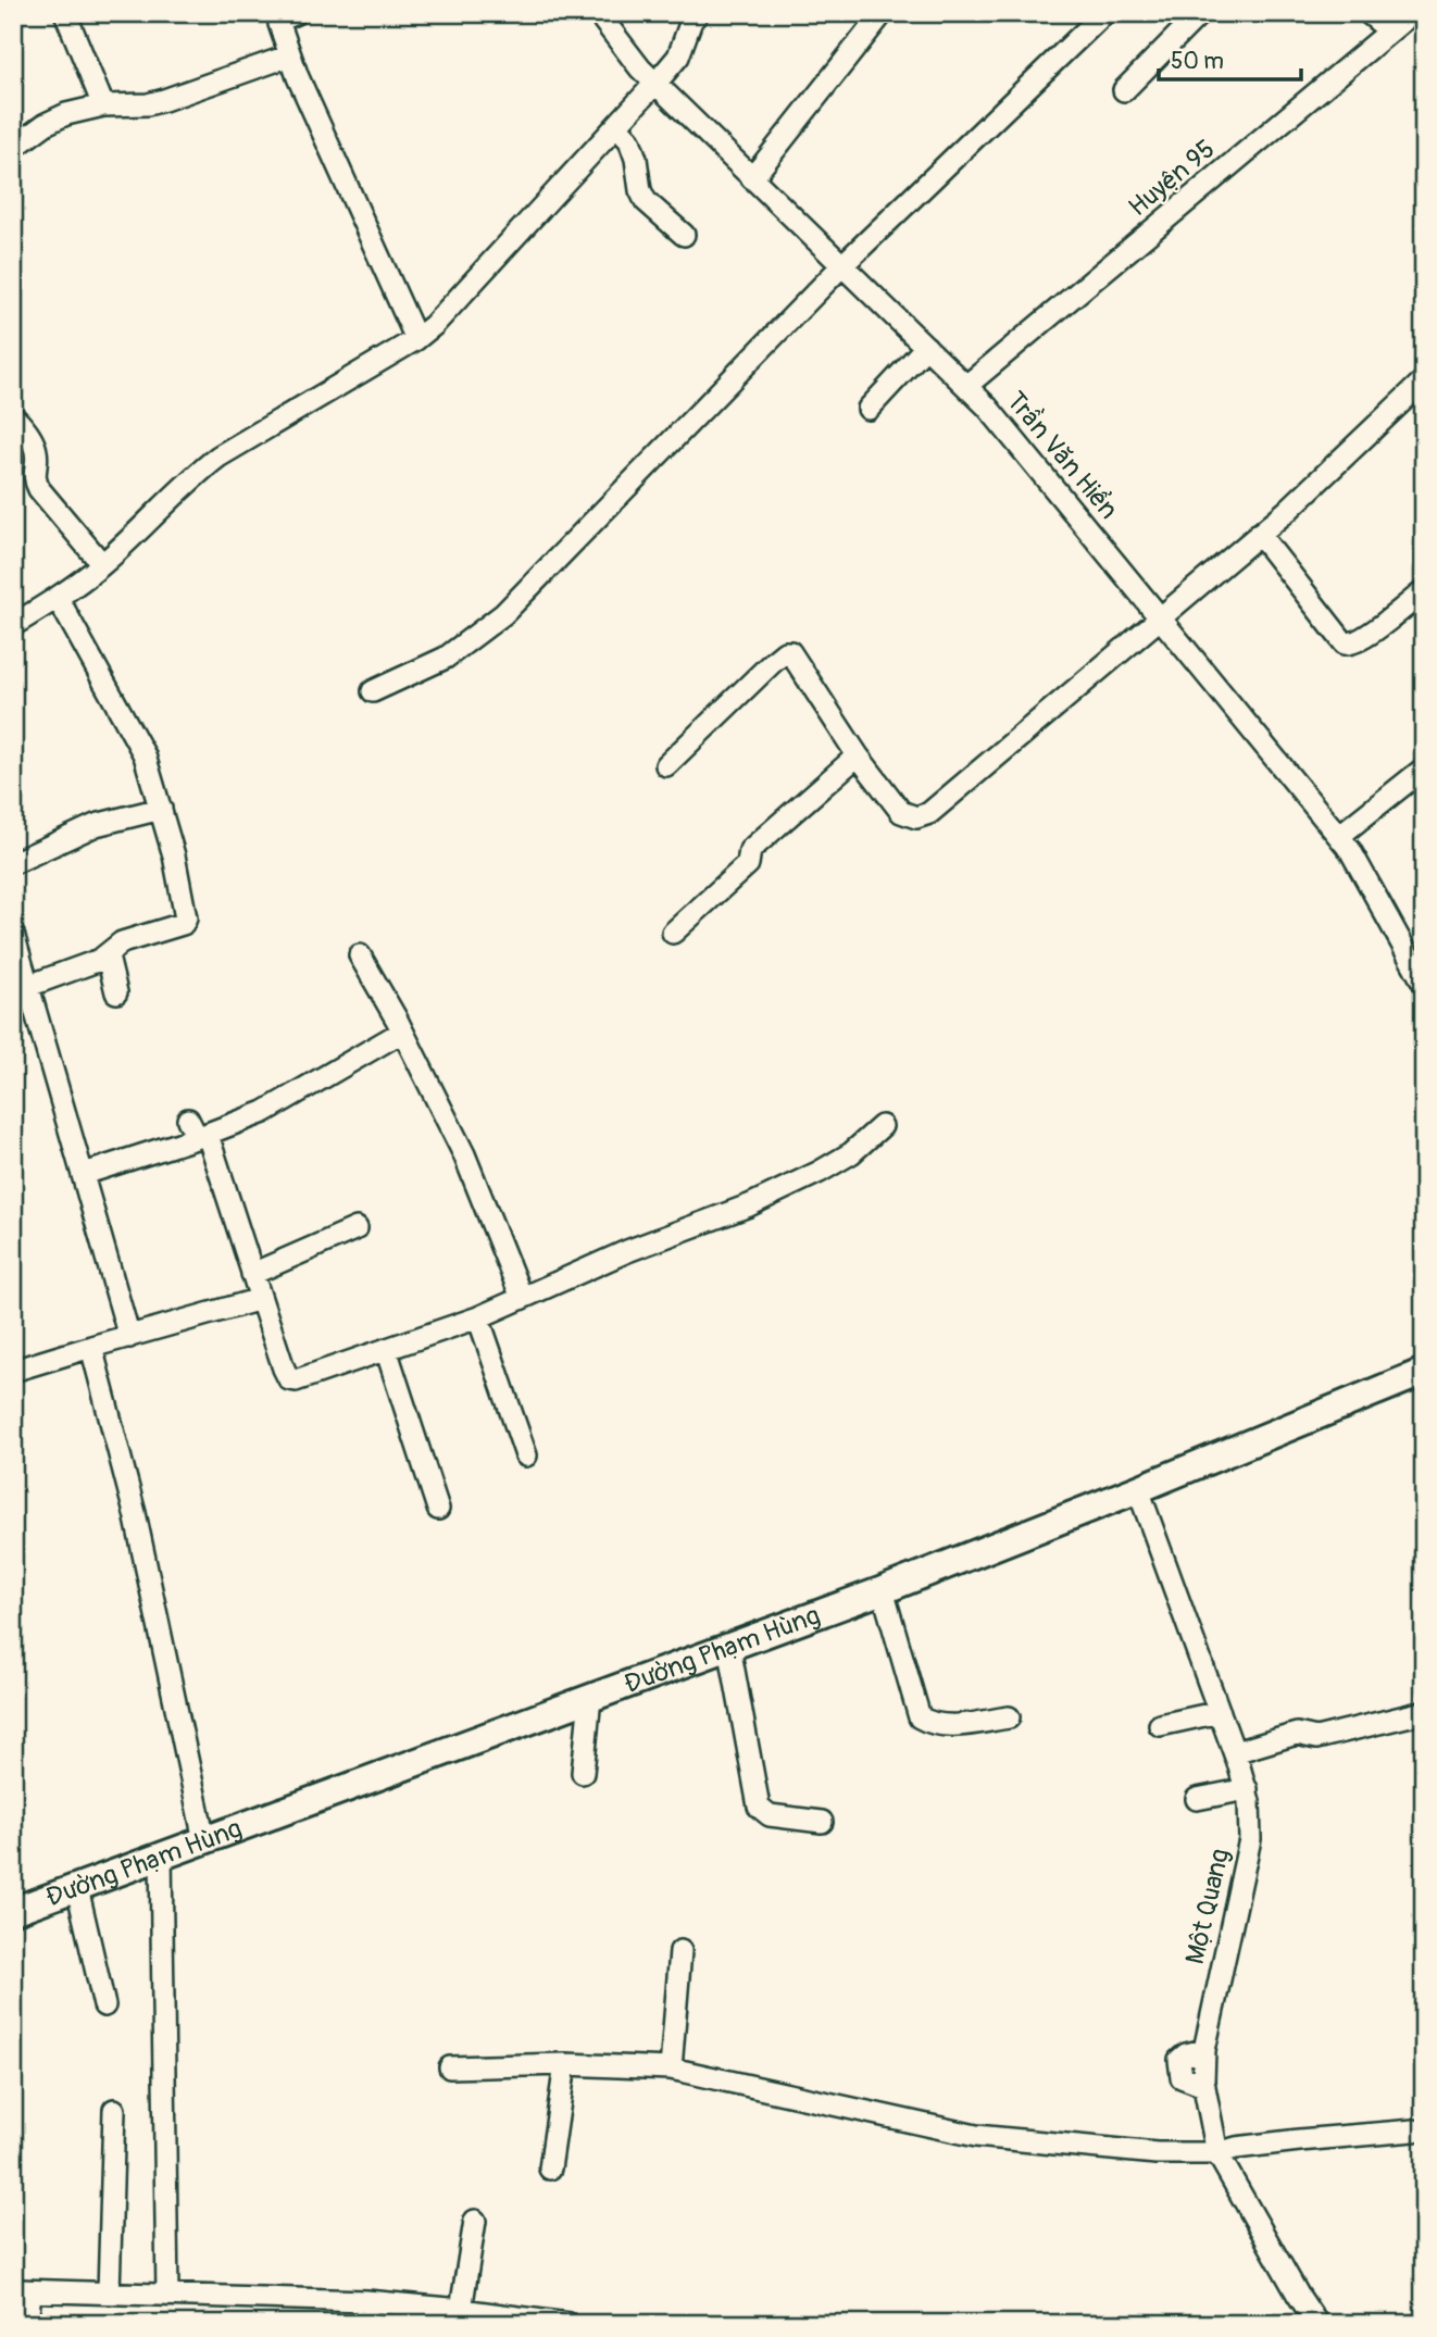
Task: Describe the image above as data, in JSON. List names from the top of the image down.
{
  "streets": {
    "main road": ["Đường Phạm Hùng"],
    "street": ["Huyện 95", "Trần Văn Hiển", "Một Quang"]
  },
  "crossings": [
    ["Huyện 95", "Trần Văn Hiển"],
    ["Đường Phạm Hùng", "Một Quang"]
  ],
  "scale_bar": "50 m"
}
